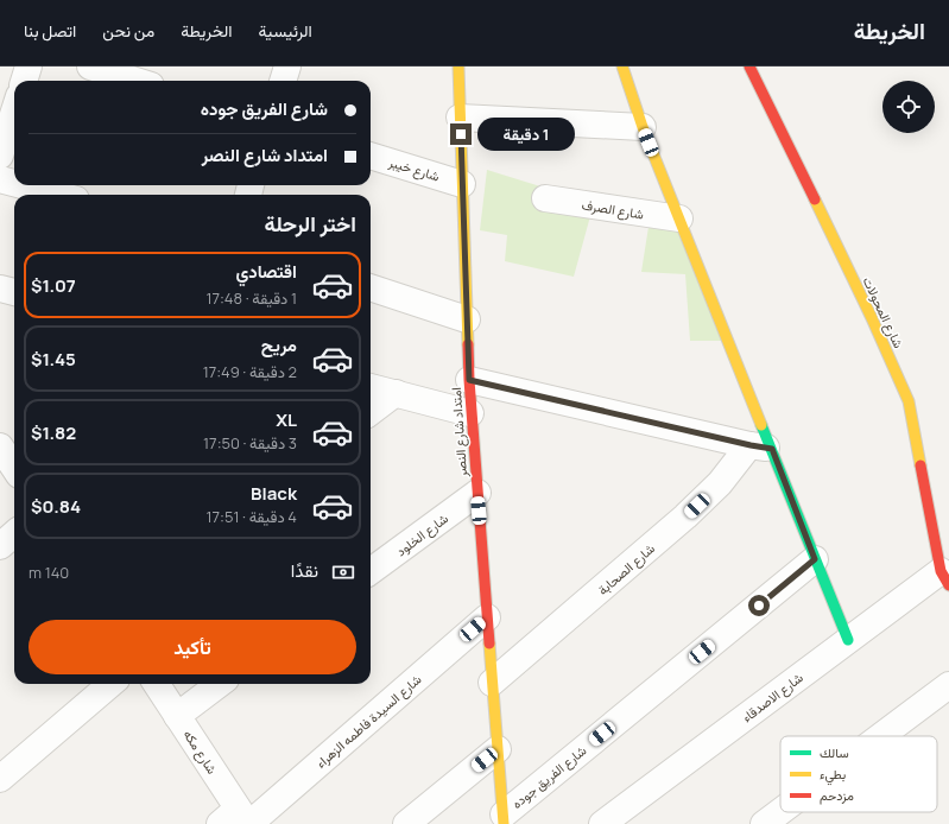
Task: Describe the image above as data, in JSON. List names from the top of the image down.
{
  "streets": {
    "street": [
      "شارع خيبر",
      "شارع الصرف",
      "شارع المحولات",
      "امتداد شارع النصر",
      "شارع الخلود",
      "شارع الصحابة",
      "شارع الاصدقاء",
      "شارع السيدة فاطمه الزهراء",
      "شارع مكه",
      "شارع الفريق جوده"
    ]
  },
  "crossings": [
    ["شارع خيبر", "امتداد شارع النصر"],
    ["شارع المحولات", "شارع الاصدقاء"],
    ["امتداد شارع النصر", "شارع الخلود"],
    ["امتداد شارع النصر", "شارع الصحابة"],
    ["امتداد شارع النصر", "شارع السيدة فاطمه الزهراء"],
    ["امتداد شارع النصر", "شارع الفريق جوده"],
    ["شارع السيدة فاطمه الزهراء", "شارع مكه"]
  ],
  "legend": ["سالك", "بطيء", "مزدحم"],
  "page": {
    "header": "الخريطة",
    "nav": [
      "الرئيسية",
      "الخريطة",
      "من نحن",
      "اتصل بنا"
    ],
    "banner": ["شارع الفريق جوده", "امتداد شارع النصر"],
    "bubble": "1 دقيقة",
    "heading": "اختر الرحلة",
    "list": [
      {
        "name": "اقتصادي",
        "note": "1 دقيقة · 17:48",
        "value": "$1.07"
      },
      {
        "name": "مريح",
        "note": "2 دقيقة · 17:49",
        "value": "$1.45"
      },
      {
        "name": "XL",
        "note": "3 دقيقة · 17:50",
        "value": "$1.82"
      },
      {
        "name": "Black",
        "note": "4 دقيقة · 17:51",
        "value": "$0.84"
      }
    ],
    "pay": ["نقدًا", "140 m"],
    "buttons": "تأكيد"
  }
}
